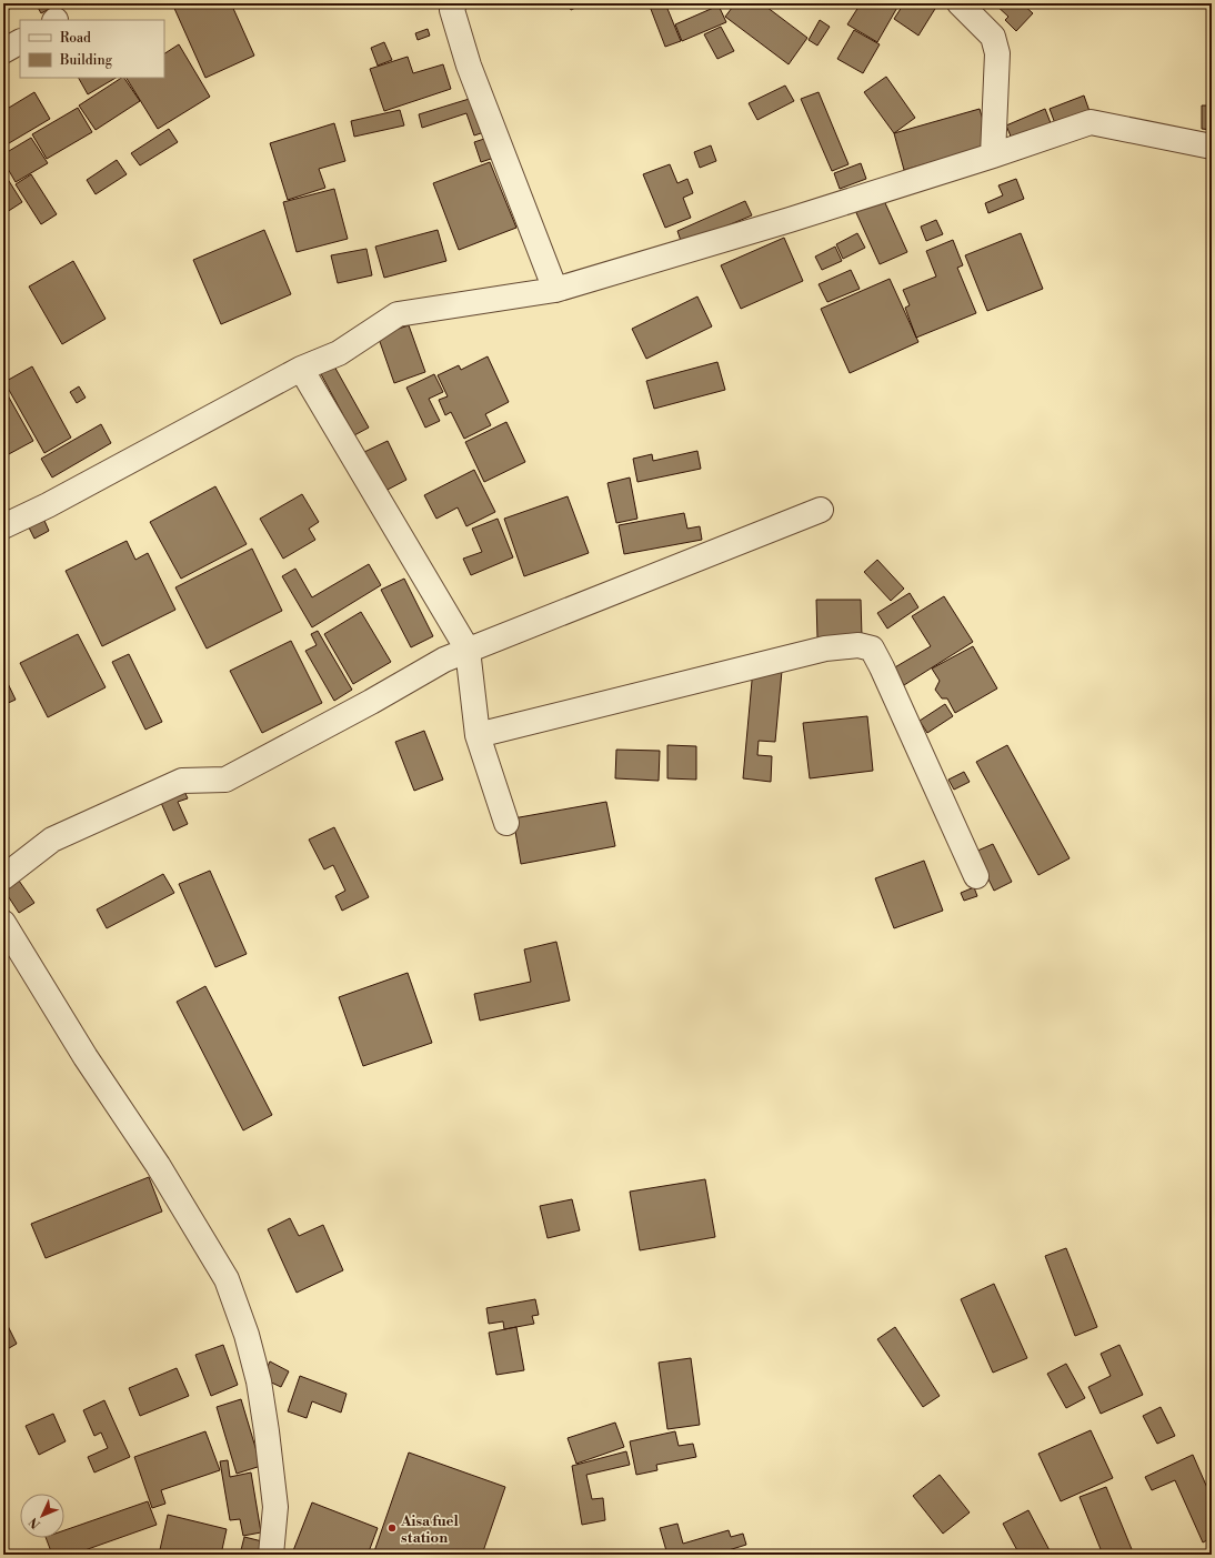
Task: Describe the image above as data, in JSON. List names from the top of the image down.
{
  "places": ["Aisa fuel station"],
  "legend": ["Road", "Building"],
  "north": "bottom left"
}
